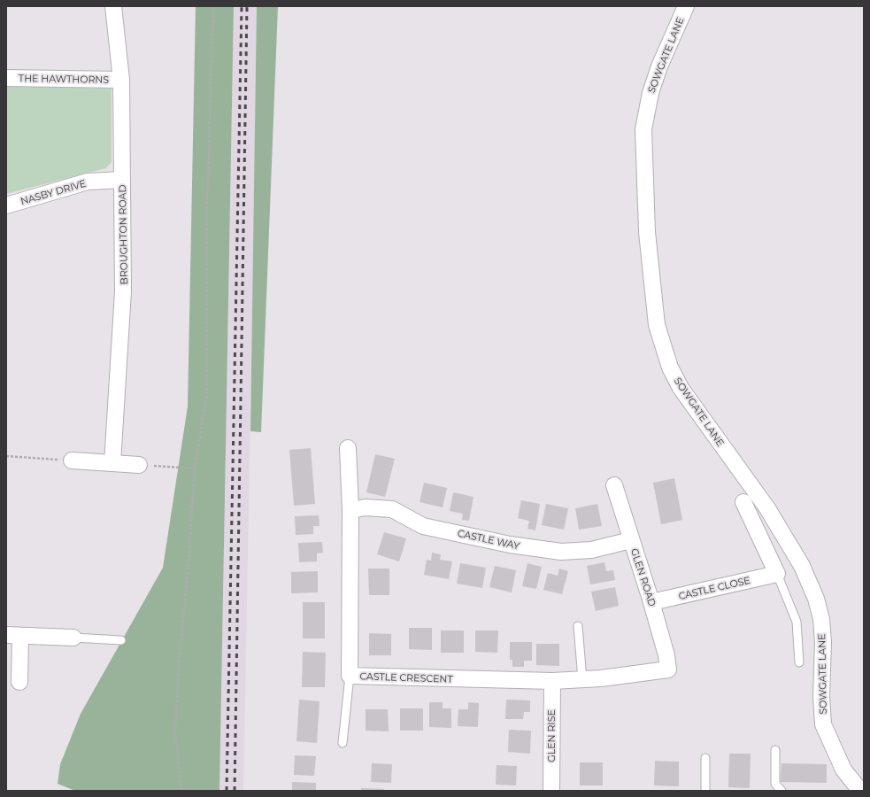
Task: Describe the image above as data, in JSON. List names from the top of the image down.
{
  "streets": {
    "street": [
      "SOWGATE LANE",
      "THE HAWTHORNS",
      "NASBY DRIVE",
      "BROUGHTON ROAD",
      "CASTLE WAY",
      "GLEN ROAD",
      "CASTLE CLOSE",
      "CASTLE CRESCENT",
      "GLEN RISE"
    ]
  },
  "crossings": [
    ["THE HAWTHORNS", "BROUGHTON ROAD"],
    ["NASBY DRIVE", "BROUGHTON ROAD"],
    ["CASTLE WAY", "GLEN ROAD"],
    ["CASTLE WAY", "CASTLE CRESCENT"],
    ["GLEN ROAD", "CASTLE CLOSE"],
    ["GLEN ROAD", "CASTLE CRESCENT"],
    ["CASTLE CRESCENT", "GLEN RISE"]
  ]
}
